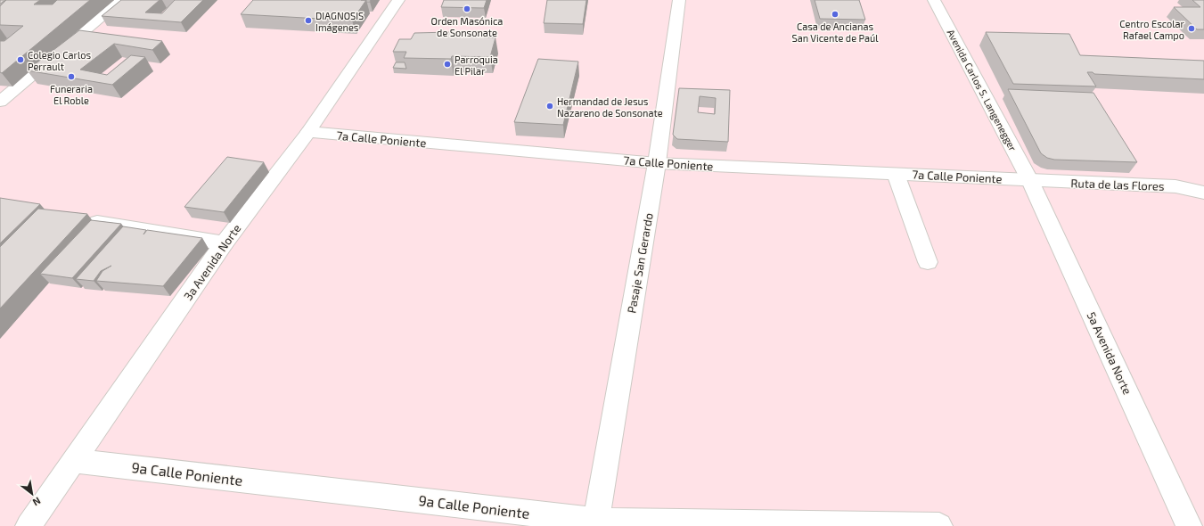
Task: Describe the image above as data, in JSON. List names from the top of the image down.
{
  "streets": {
    "street": [
      "Avenida Carlos S. Langenegger",
      "7a Calle Poniente",
      "Ruta de las Flores",
      "3a Avenida Norte",
      "Pasaje San Gerardo",
      "5a Avenida Norte",
      "9a Calle Poniente"
    ]
  },
  "crossings": [
    ["Avenida Carlos S. Langenegger", "7a Calle Poniente"],
    ["Avenida Carlos S. Langenegger", "Ruta de las Flores"],
    ["Avenida Carlos S. Langenegger", "5a Avenida Norte"],
    ["7a Calle Poniente", "Ruta de las Flores"],
    ["7a Calle Poniente", "3a Avenida Norte"],
    ["7a Calle Poniente", "Pasaje San Gerardo"],
    ["7a Calle Poniente", "5a Avenida Norte"],
    ["Ruta de las Flores", "5a Avenida Norte"],
    ["3a Avenida Norte", "9a Calle Poniente"],
    ["Pasaje San Gerardo", "9a Calle Poniente"]
  ],
  "places": [
    "Orden Masónica de Sonsonate",
    "Casa de Ancianas San Vicente de Paúl",
    "DIAGNOSIS Imágenes",
    "Centro Escolar Rafael Campo",
    "Colegio Carlos Perrault",
    "Parroquia El Pilar",
    "Funeraria El Roble",
    "Hermandad de Jesus Nazareno de Sonsonate"
  ],
  "north": "bottom right"
}
